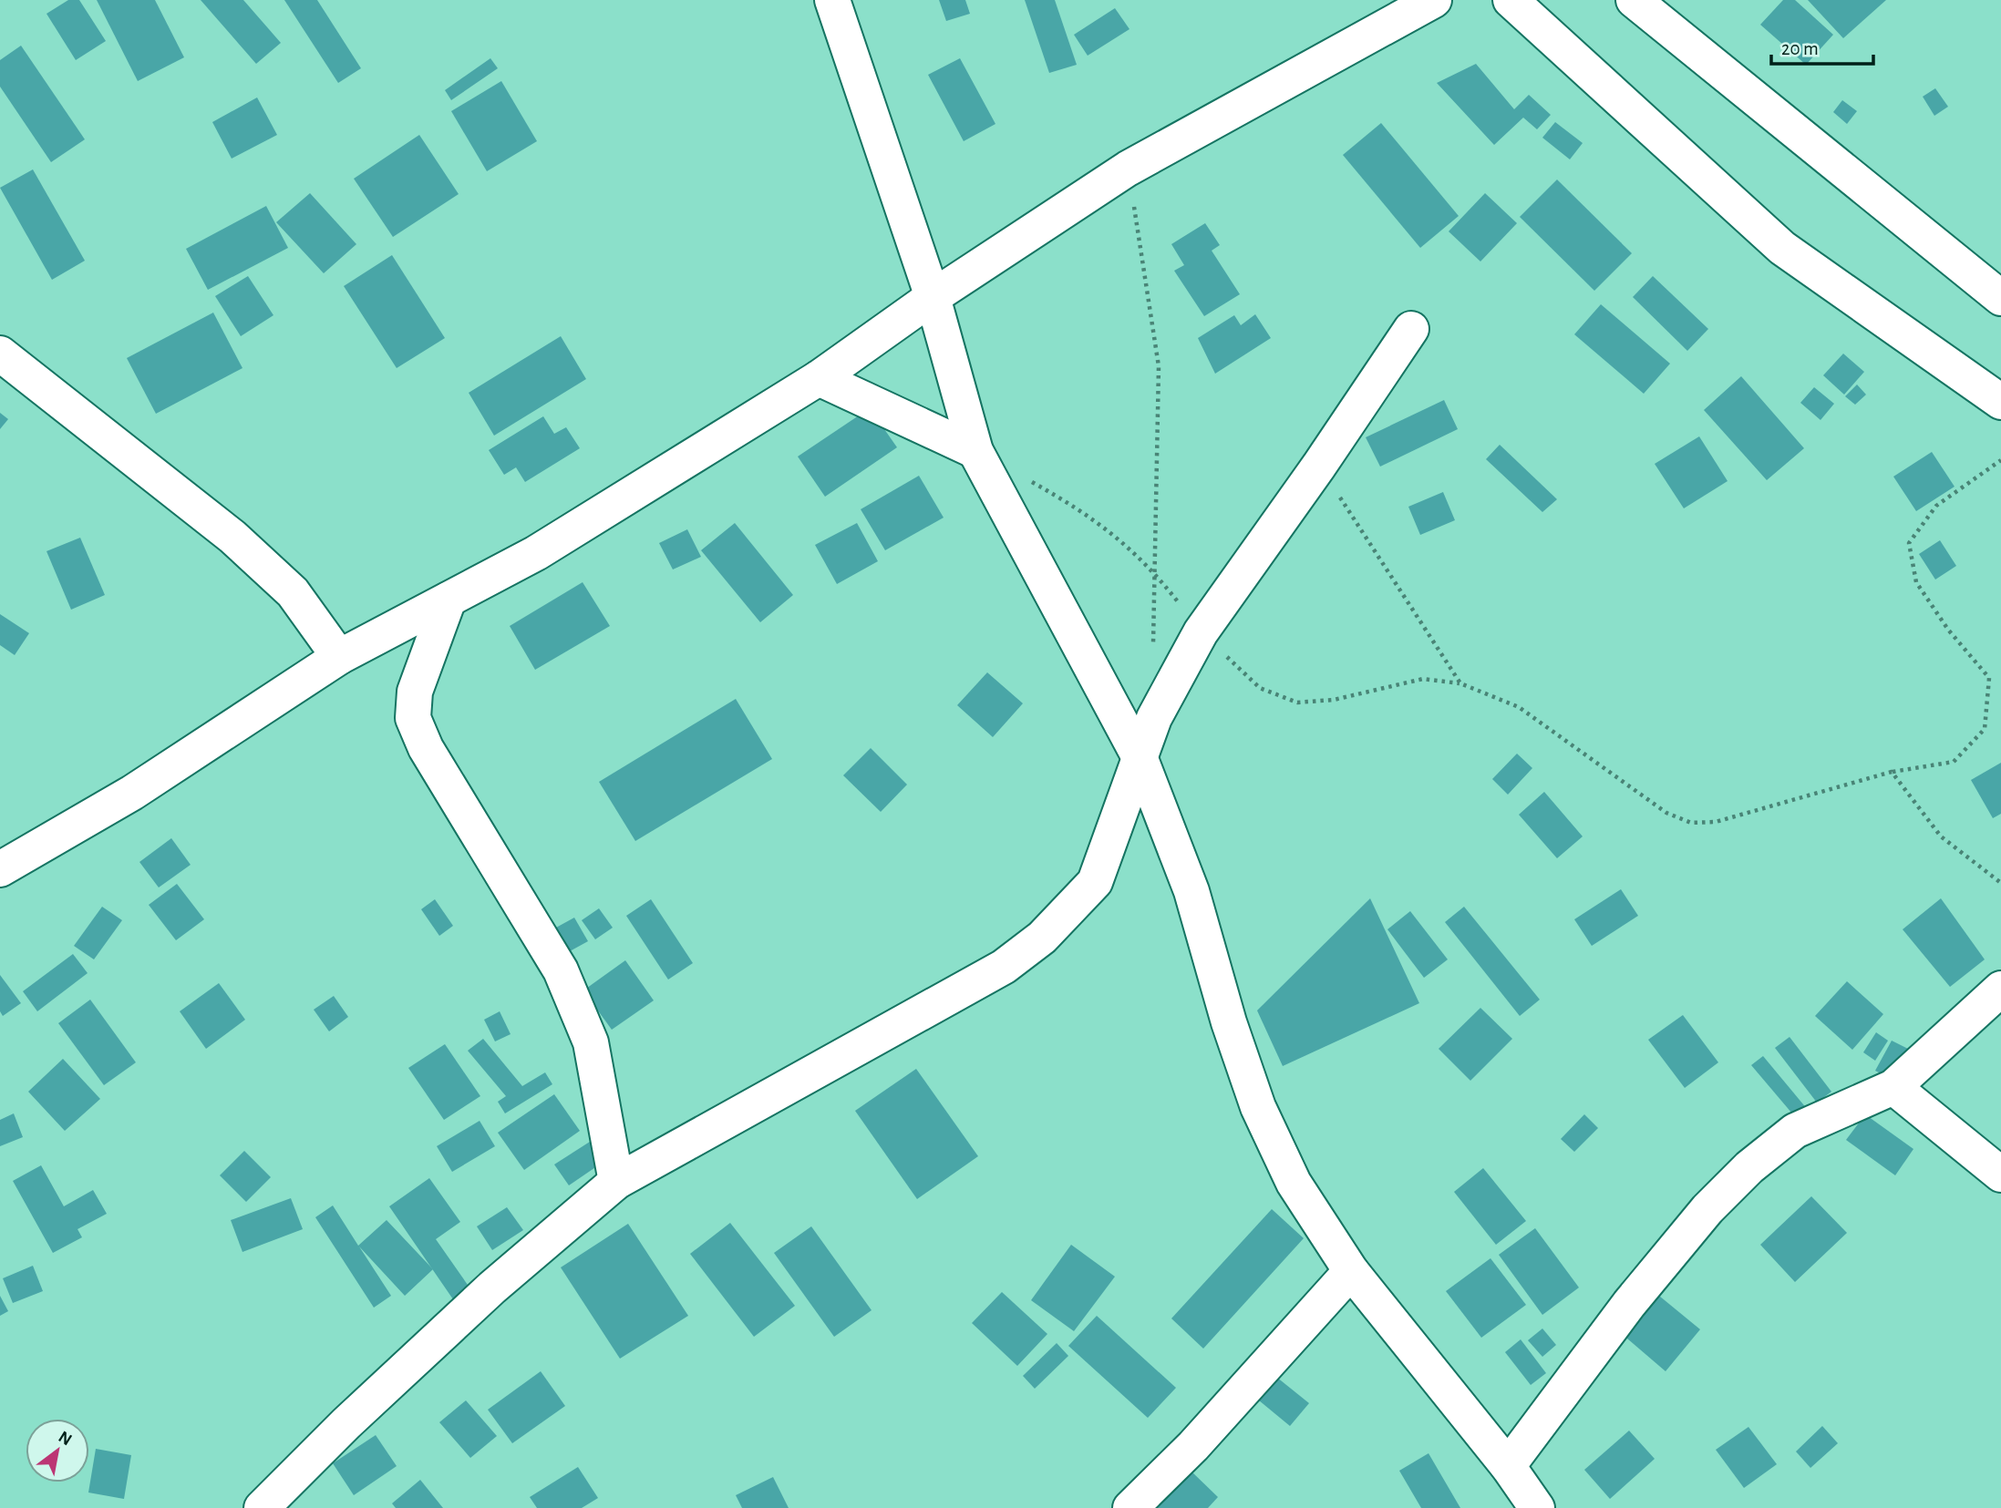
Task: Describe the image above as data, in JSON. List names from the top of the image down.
{
  "scale_bar": "20 m",
  "north": "top right"
}
